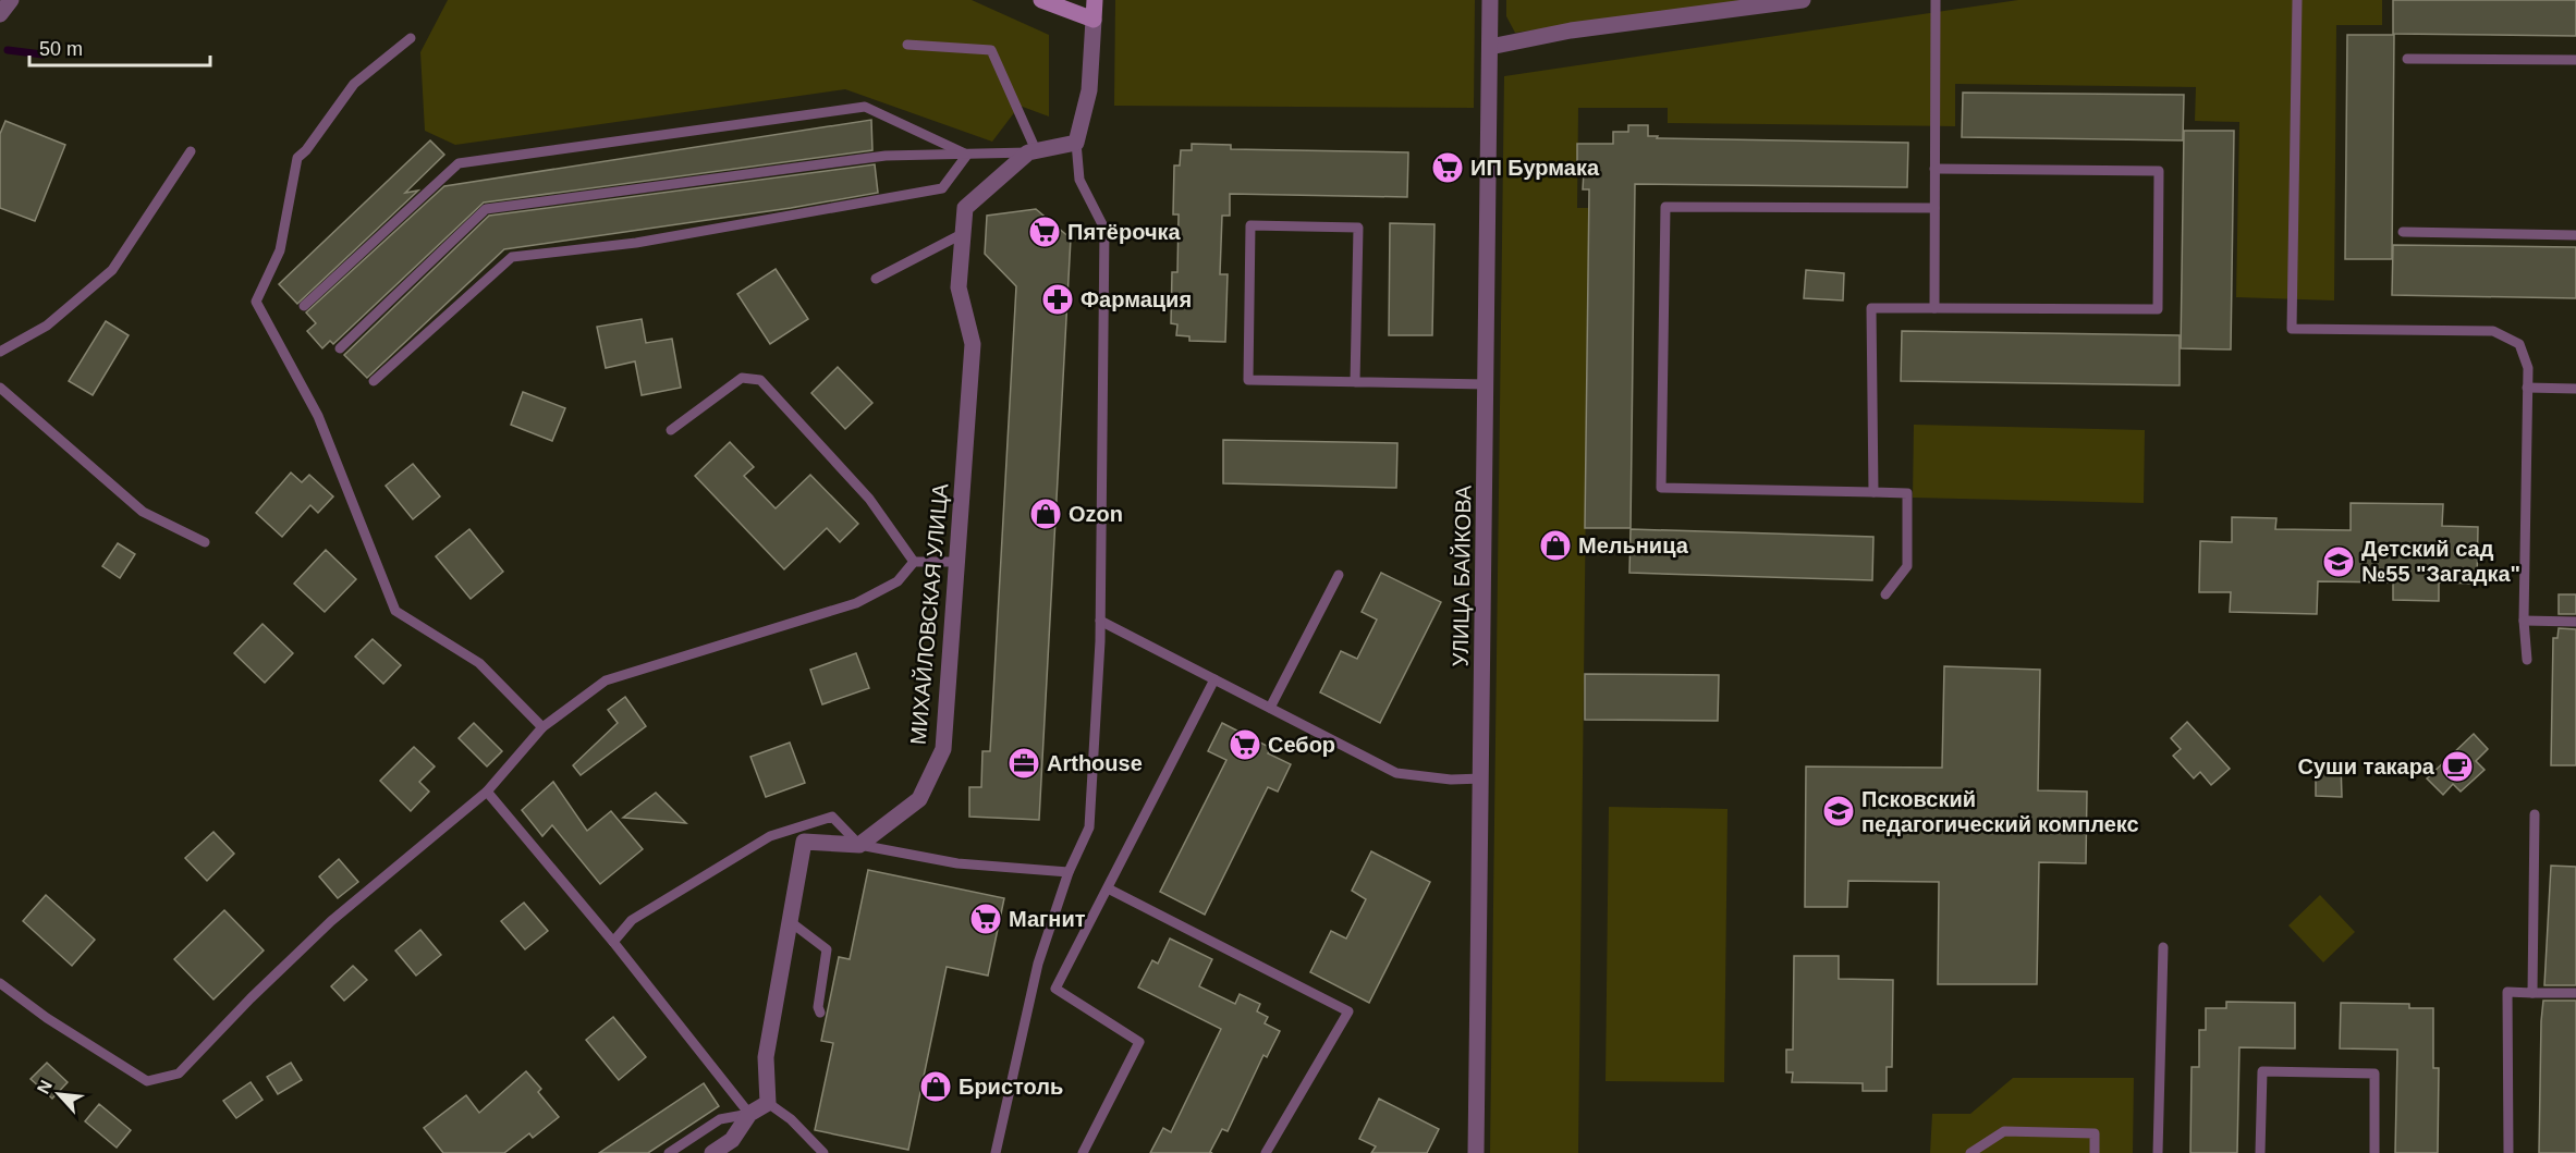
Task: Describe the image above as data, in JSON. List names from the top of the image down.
{
  "streets": {
    "street": ["УЛИЦА БАЙКОВА", "МИХАЙЛОВСКАЯ УЛИЦА"]
  },
  "places": {
    "supermarket": [
      "ИП Бурмака",
      "Пятёрочка",
      "Себор",
      "Магнит"
    ],
    "pharmacy": ["Фармация"],
    "shop": ["Ozon", "Мельница", "Бристоль"],
    "school or university": ["Детский сад №55 \"Загадка\"", "Псковский педагогический комплекс"],
    "office": ["Arthouse"],
    "cafe": ["Суши такара"]
  },
  "scale_bar": "50 m",
  "north": "top left"
}
